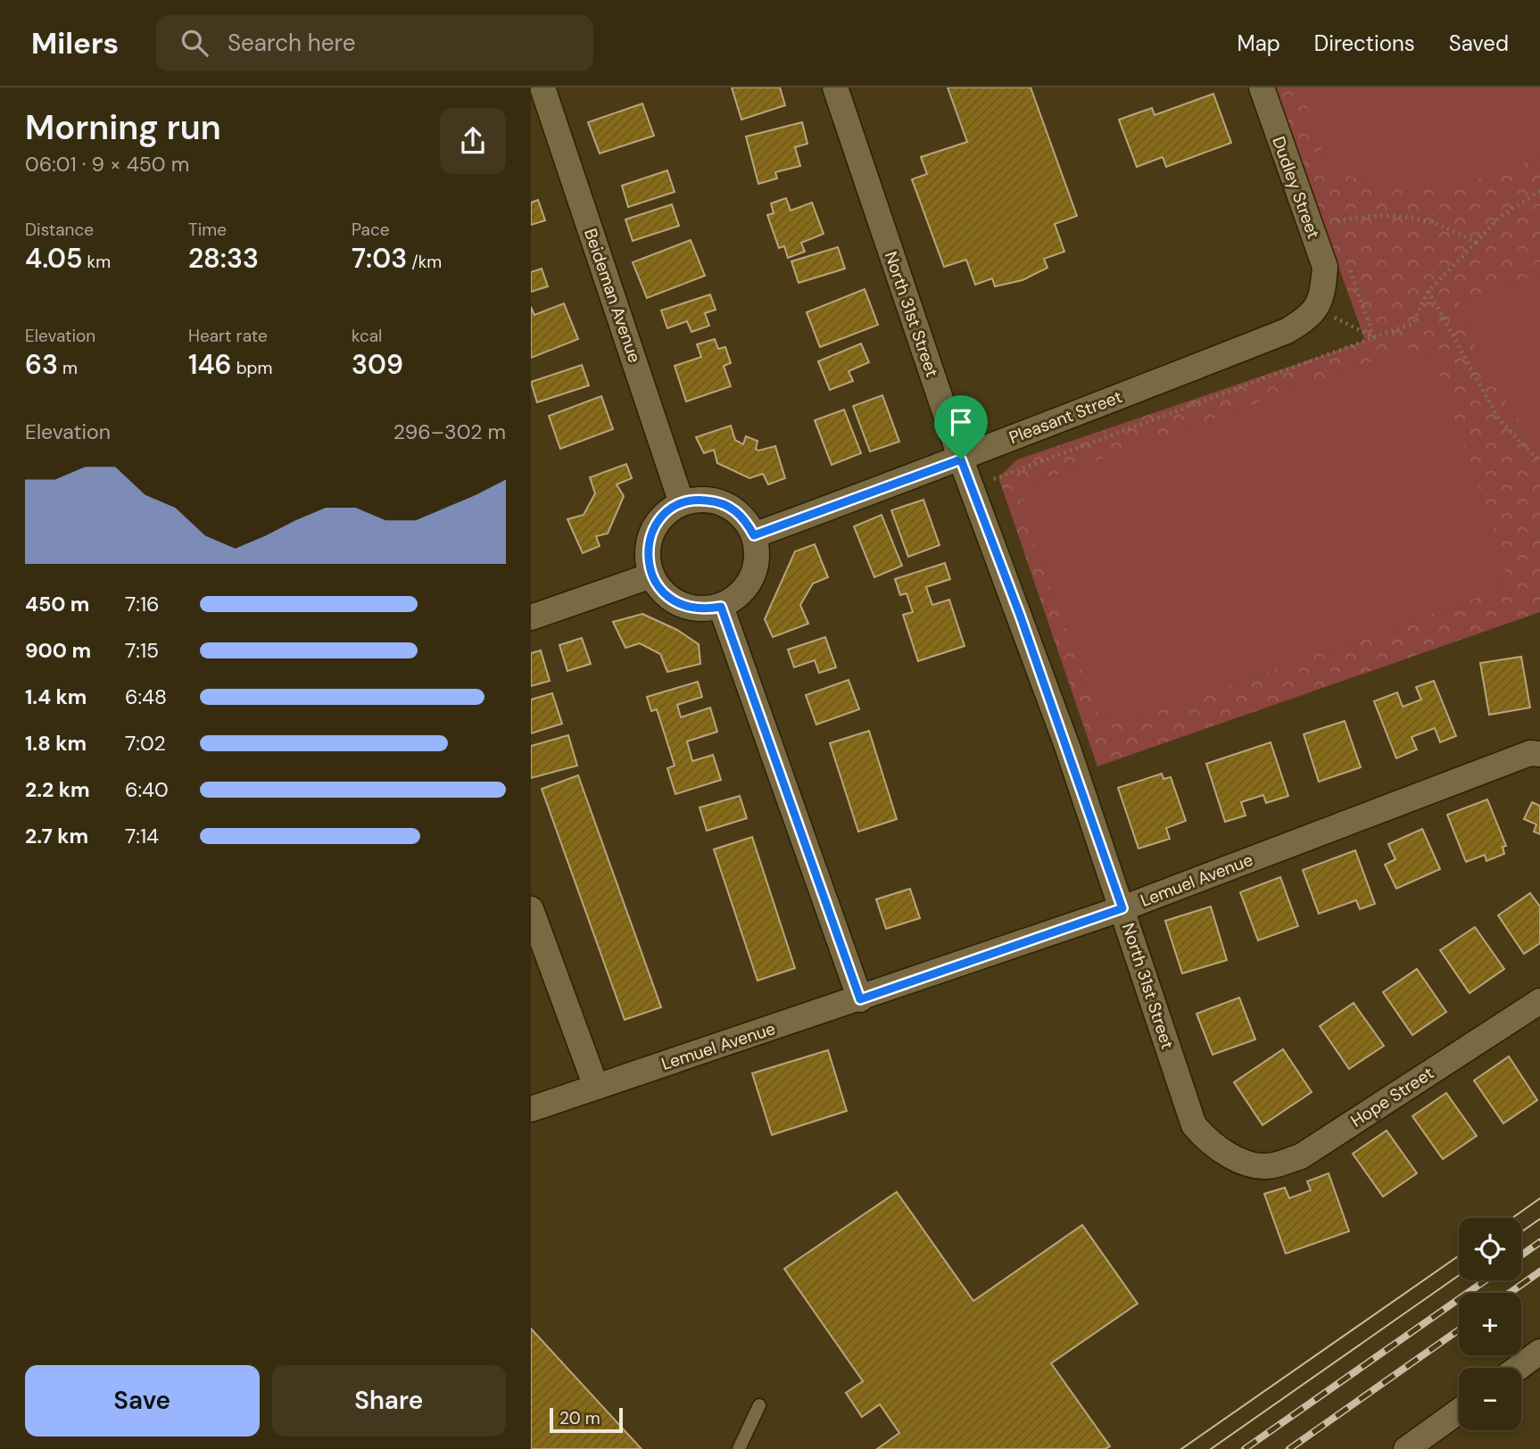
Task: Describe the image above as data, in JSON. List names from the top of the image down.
{
  "streets": {
    "street": [
      "Dudley Street",
      "Beideman Avenue",
      "North 31st Street",
      "Pleasant Street",
      "Lemuel Avenue",
      "Hope Street"
    ]
  },
  "crossings": [
    ["Dudley Street", "Pleasant Street"],
    ["Beideman Avenue", "Pleasant Street"],
    ["North 31st Street", "Pleasant Street"],
    ["North 31st Street", "Lemuel Avenue"],
    ["North 31st Street", "Hope Street"]
  ],
  "scale_bar": "20 m",
  "page": {
    "header": "Milers",
    "search": "Search here",
    "nav": ["Map", "Directions", "Saved"],
    "heading": ["Morning run", "06:01 · 9 × 450 m"],
    "stats": [
      ["Distance", "4.05 km"],
      ["Time", "28:33"],
      ["Pace", "7:03 /km"],
      ["Elevation", "63 m"],
      ["Heart rate", "146 bpm"],
      ["kcal", "309"]
    ],
    "chart": ["Elevation", "296–302 m"],
    "list": [
      {
        "name": "450 m",
        "note": "7:16"
      },
      {
        "name": "900 m",
        "note": "7:15"
      },
      {
        "name": "1.4 km",
        "note": "6:48"
      },
      {
        "name": "1.8 km",
        "note": "7:02"
      },
      {
        "name": "2.2 km",
        "note": "6:40"
      },
      {
        "name": "2.7 km",
        "note": "7:14"
      }
    ],
    "map_buttons": ["+", "−"],
    "buttons": ["Save", "Share"],
    "scale": "20 m"
  }
}
